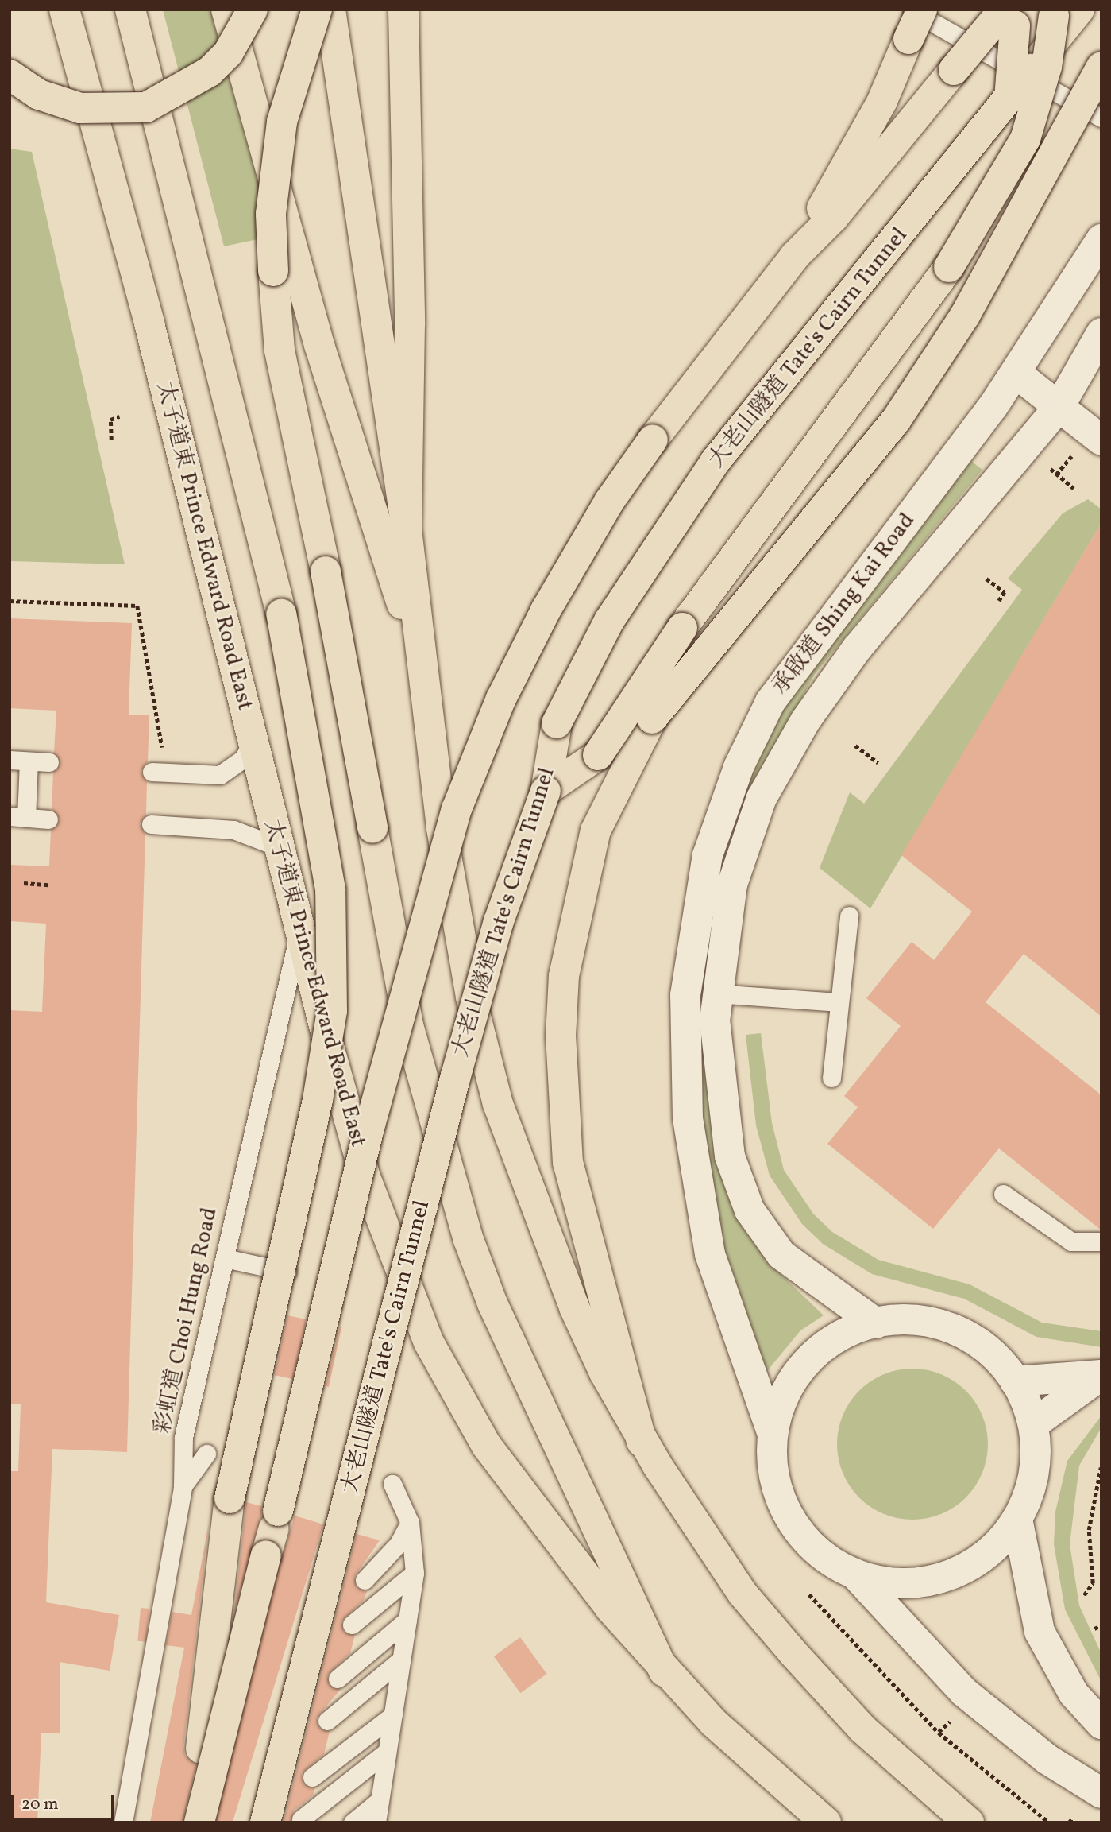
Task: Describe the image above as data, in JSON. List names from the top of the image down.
{
  "streets": {
    "main road": ["大老山隧道 Tate's Cairn Tunnel", "太子道東 Prince Edward Road East", "承啟道 Shing Kai Road"],
    "lane": ["彩虹道 Choi Hung Road"]
  },
  "crossings": [
    ["太子道東 Prince Edward Road East", "彩虹道 Choi Hung Road"]
  ],
  "scale_bar": "20 m"
}
